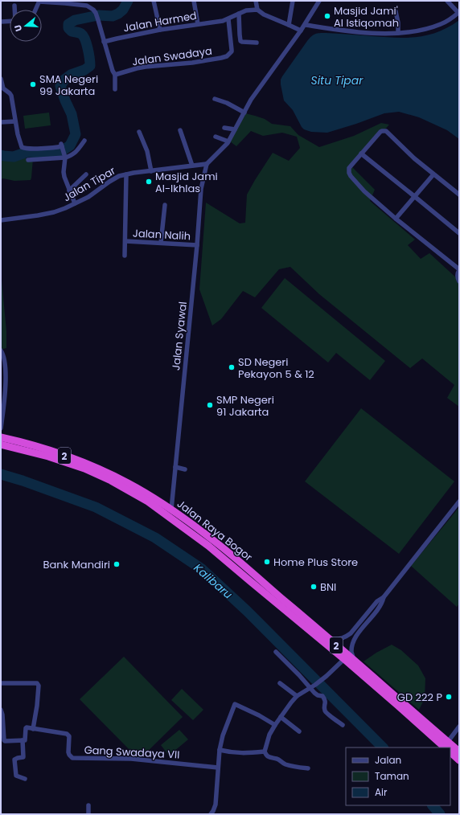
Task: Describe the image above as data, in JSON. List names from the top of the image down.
{
  "streets": {
    "highway": ["2", "Jalan Raya Bogor"],
    "street": [
      "Jalan Harmed",
      "Jalan Swadaya",
      "Jalan Tipar",
      "Jalan Nalih",
      "Jalan Syawal",
      "Gang Swadaya VII"
    ]
  },
  "crossings": [
    ["Jalan Harmed", "Jalan Swadaya"],
    ["Jalan Tipar", "Jalan Syawal"],
    ["Jalan Nalih", "Jalan Syawal"],
    ["Jalan Syawal", "Jalan Raya Bogor"]
  ],
  "water": ["Situ Tipar", "Kalibaru"],
  "places": [
    "Masjid Jami' Al Istiqomah",
    "SMA Negeri 99 Jakarta",
    "Masjid Jami Al-Ikhlas",
    "SD Negeri Pekayon 5 & 12",
    "SMP Negeri 91 Jakarta",
    "Home Plus Store",
    "Bank Mandiri",
    "BNI",
    "GD 222 P"
  ],
  "legend": ["Jalan", "Taman", "Air"],
  "north": "left"
}
